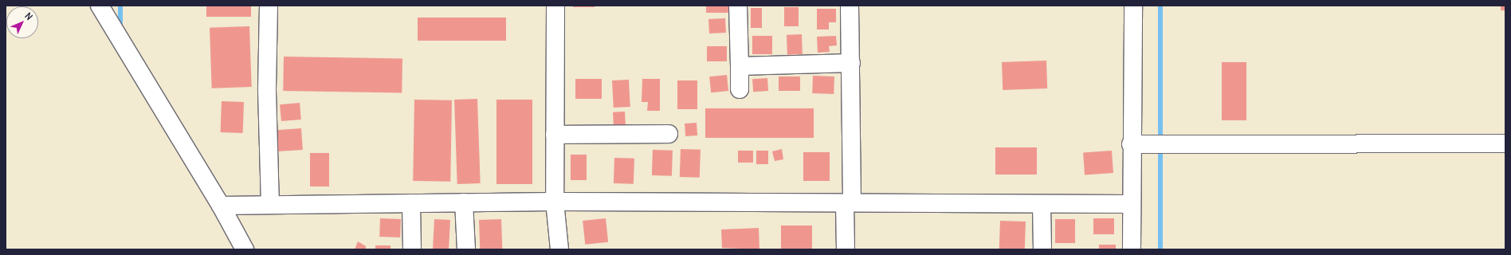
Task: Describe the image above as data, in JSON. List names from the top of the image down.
{
  "north": "top right"
}
